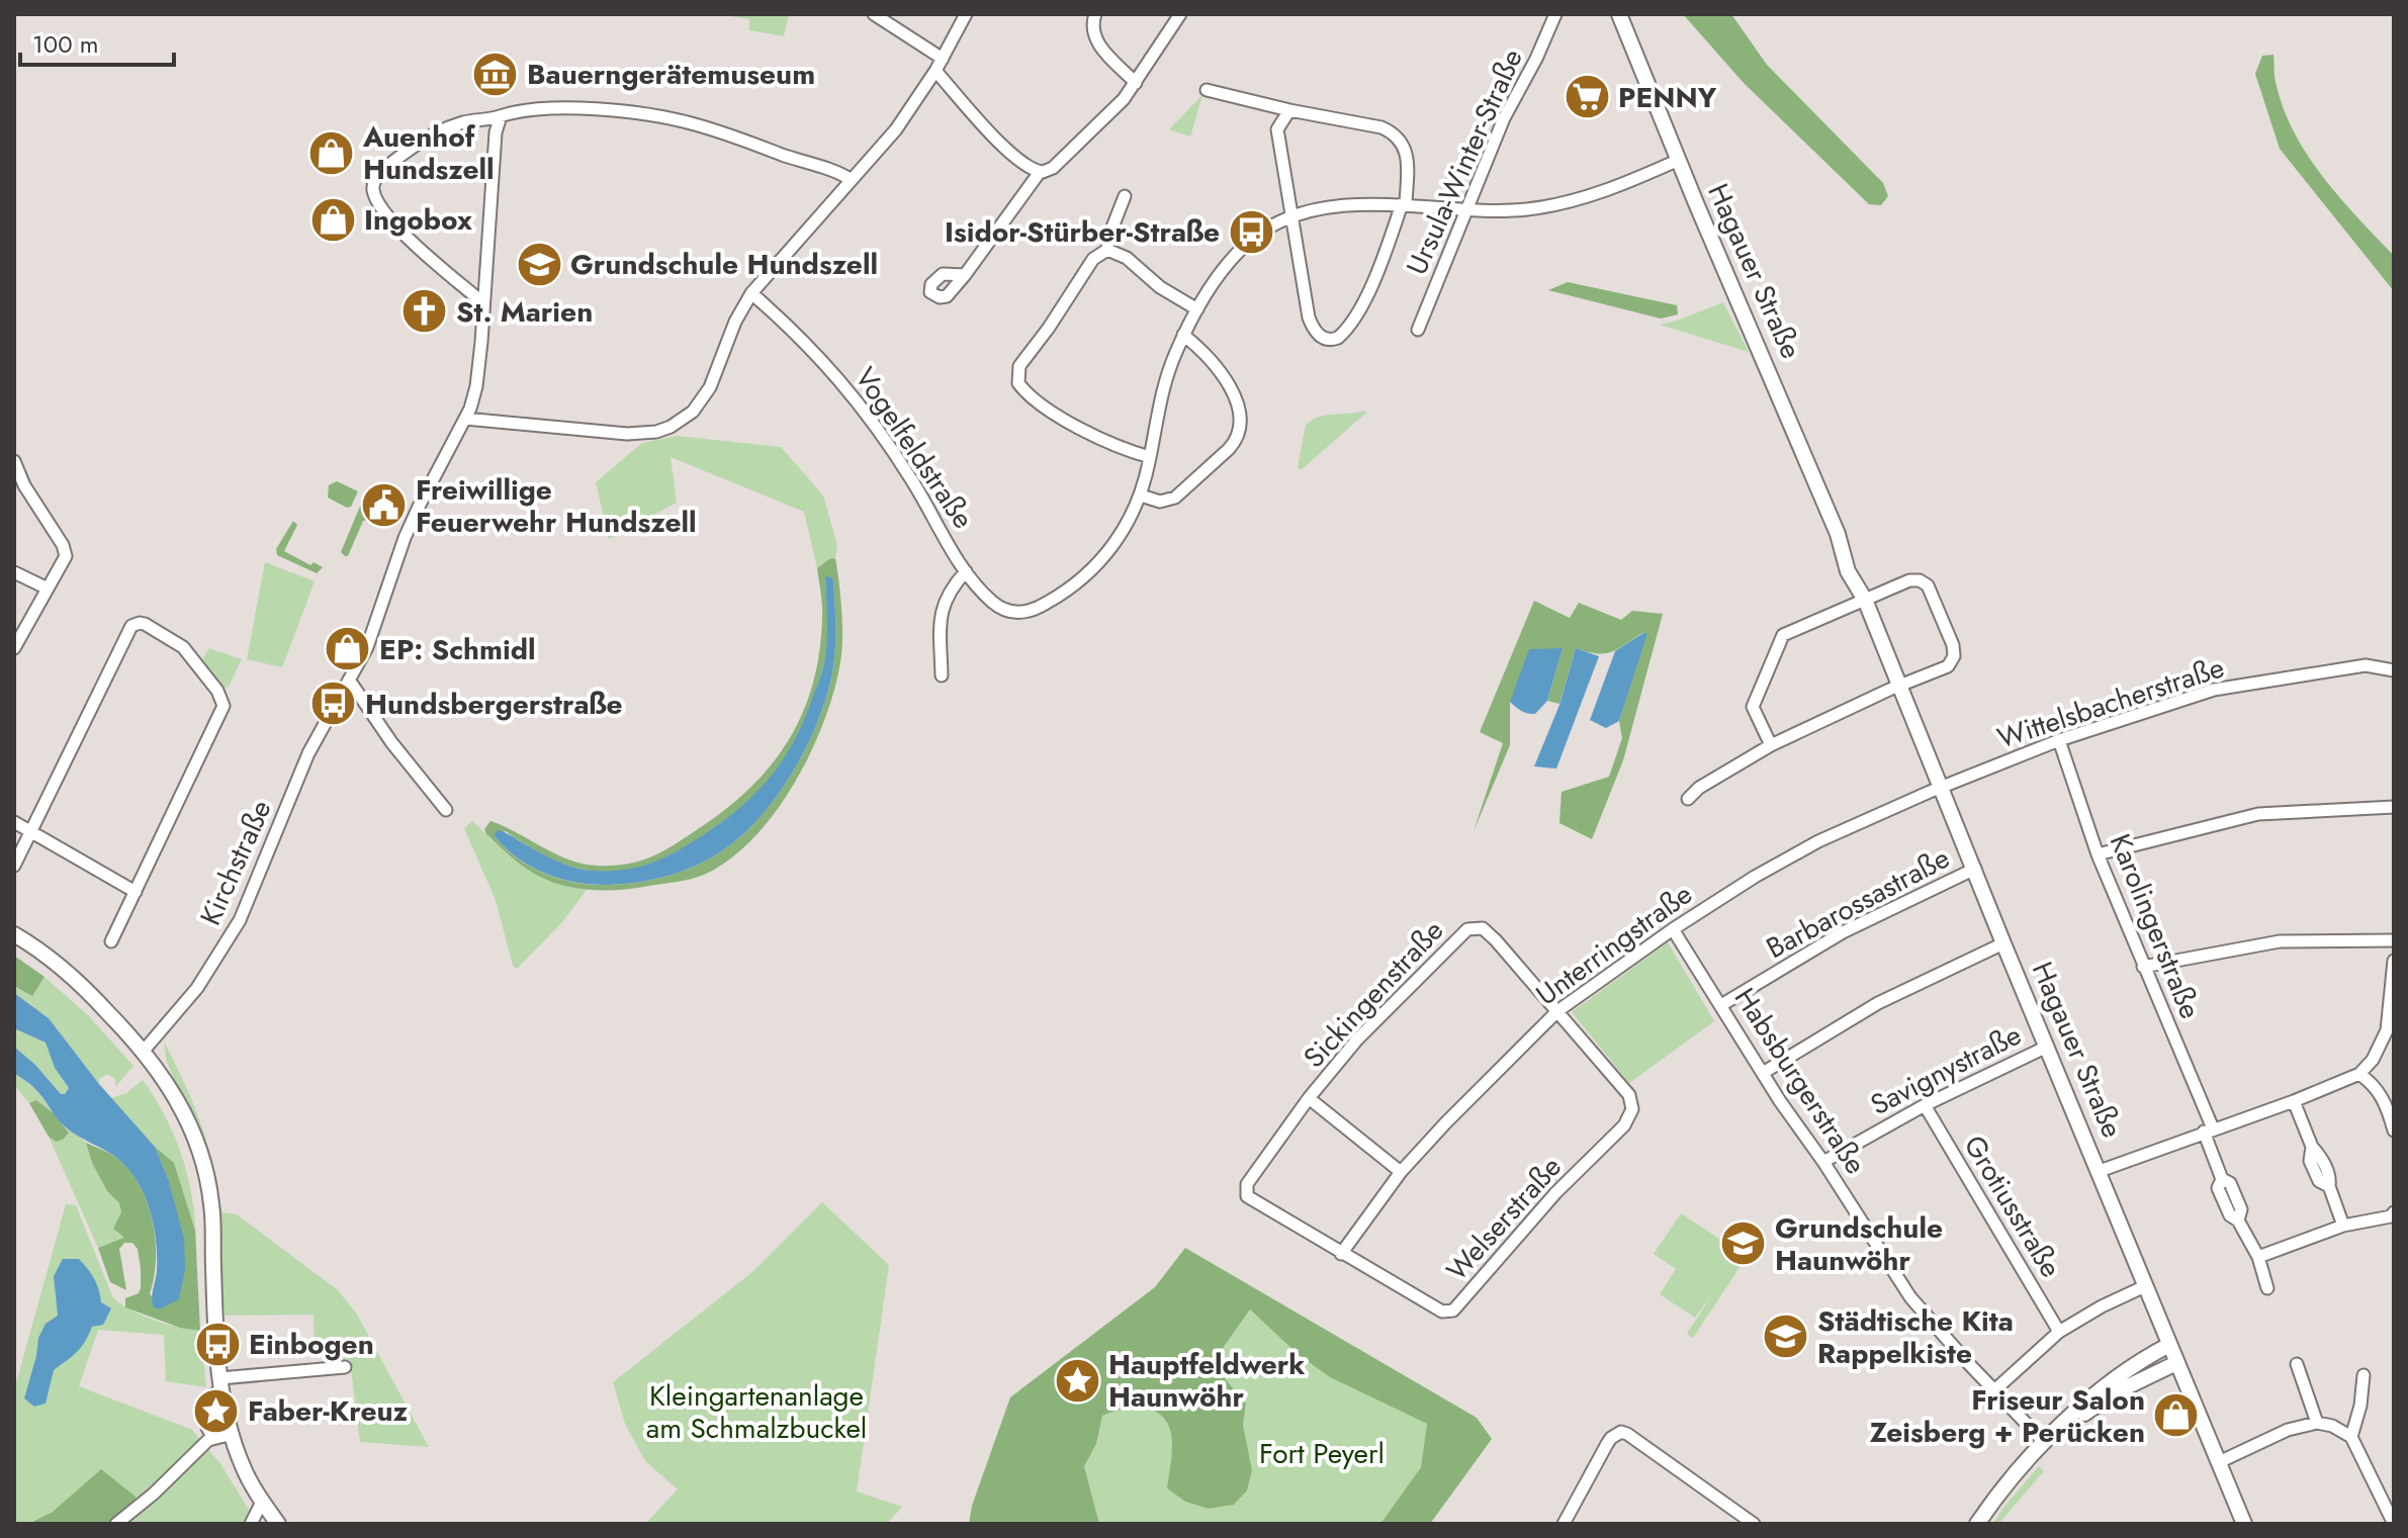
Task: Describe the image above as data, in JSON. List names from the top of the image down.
{
  "streets": {
    "street": [
      "Ursula-Winter-Straße",
      "Hagauer Straße",
      "Vogelfeldstraße",
      "Wittelsbacherstraße",
      "Kirchstraße",
      "Barbarossastraße",
      "Karolingerstraße",
      "Unterringstraße",
      "Sickingenstraße",
      "Savignystraße",
      "Habsburgerstraße",
      "Grotiusstraße",
      "Welserstraße"
    ]
  },
  "crossings": [
    ["Hagauer Straße", "Wittelsbacherstraße"],
    ["Hagauer Straße", "Barbarossastraße"],
    ["Hagauer Straße", "Unterringstraße"],
    ["Hagauer Straße", "Savignystraße"],
    ["Wittelsbacherstraße", "Karolingerstraße"],
    ["Wittelsbacherstraße", "Unterringstraße"],
    ["Barbarossastraße", "Habsburgerstraße"],
    ["Unterringstraße", "Sickingenstraße"],
    ["Unterringstraße", "Habsburgerstraße"],
    ["Unterringstraße", "Welserstraße"],
    ["Sickingenstraße", "Welserstraße"],
    ["Savignystraße", "Habsburgerstraße"],
    ["Savignystraße", "Grotiusstraße"]
  ],
  "parks": ["Kleingartenanlage am Schmalzbuckel", "Fort Peyerl"],
  "places": {
    "museum": ["Bauerngerätemuseum"],
    "supermarket": ["PENNY"],
    "shop": [
      "Auenhof Hundszell",
      "Ingobox",
      "EP: Schmidl",
      "Friseur Salon Zeisberg + Perücken"
    ],
    "bus stop": ["Isidor-Stürber-Straße", "Hundsbergerstraße", "Einbogen"],
    "school or university": ["Grundschule Hundszell", "Grundschule Haunwöhr", "Städtische Kita Rappelkiste"],
    "church": ["St. Marien"],
    "public building": ["Freiwillige Feuerwehr Hundszell"],
    "place": ["Hauptfeldwerk Haunwöhr", "Faber-Kreuz"]
  },
  "scale_bar": "100 m"
}
